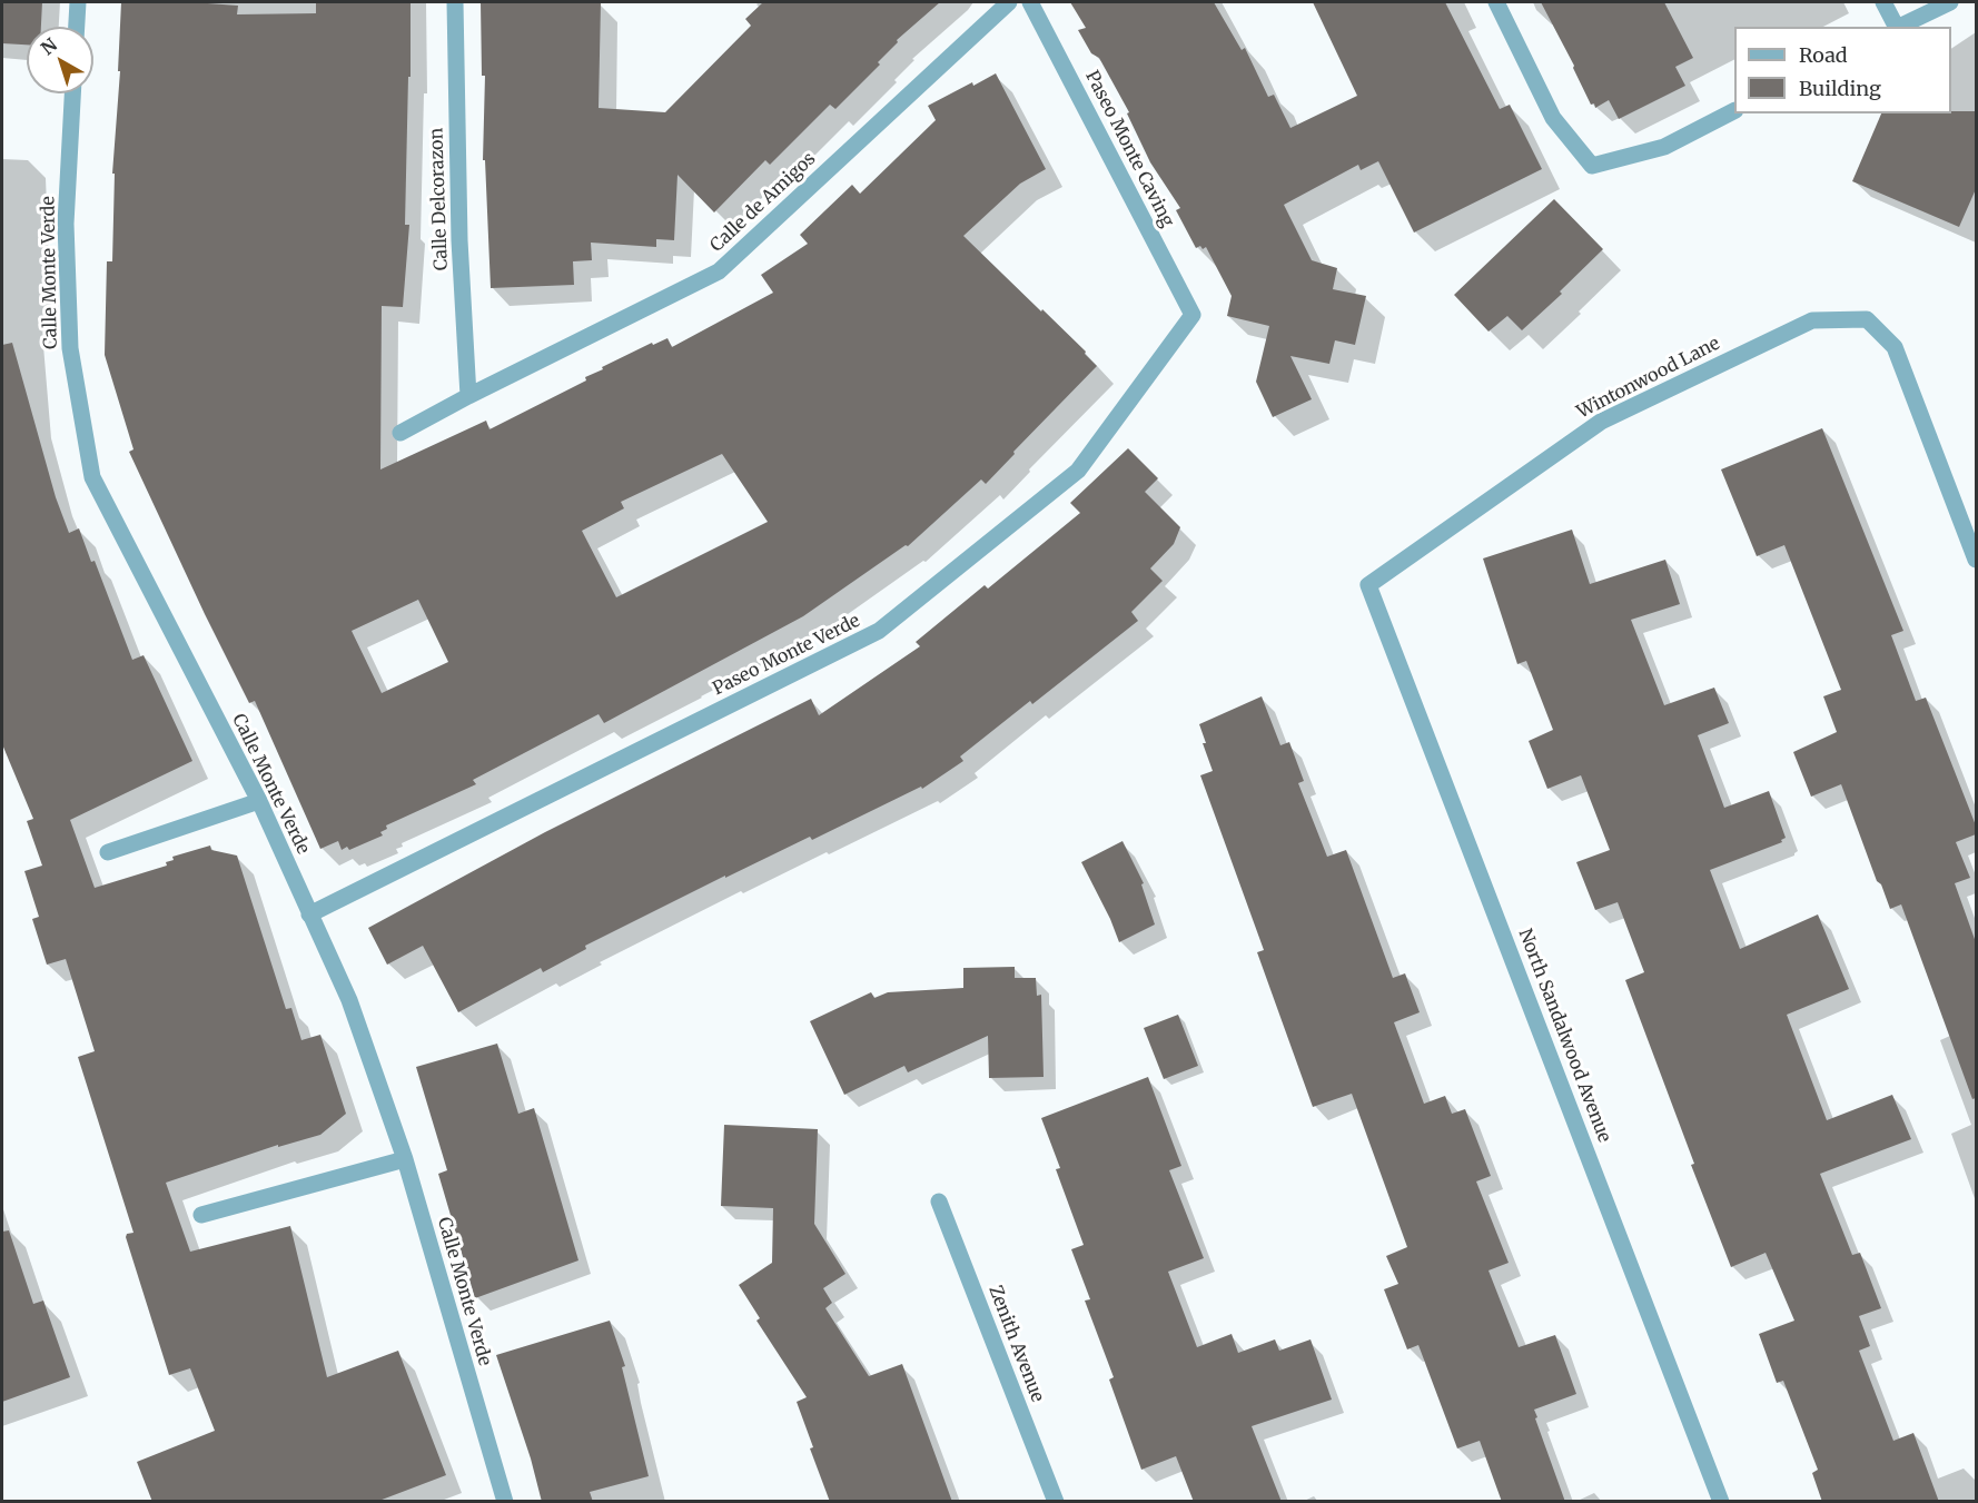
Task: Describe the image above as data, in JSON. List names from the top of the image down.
{
  "streets": {
    "street": [
      "Paseo Monte Caving",
      "Calle Delcorazon",
      "Calle de Amigos",
      "Calle Monte Verde",
      "Wintonwood Lane",
      "Paseo Monte Verde",
      "North Sandalwood Avenue",
      "Zenith Avenue"
    ]
  },
  "crossings": [
    ["Paseo Monte Caving", "Paseo Monte Verde"],
    ["Calle Delcorazon", "Calle de Amigos"],
    ["Calle Monte Verde", "Paseo Monte Verde"],
    ["Wintonwood Lane", "North Sandalwood Avenue"]
  ],
  "legend": ["Road", "Building"],
  "north": "top left"
}
